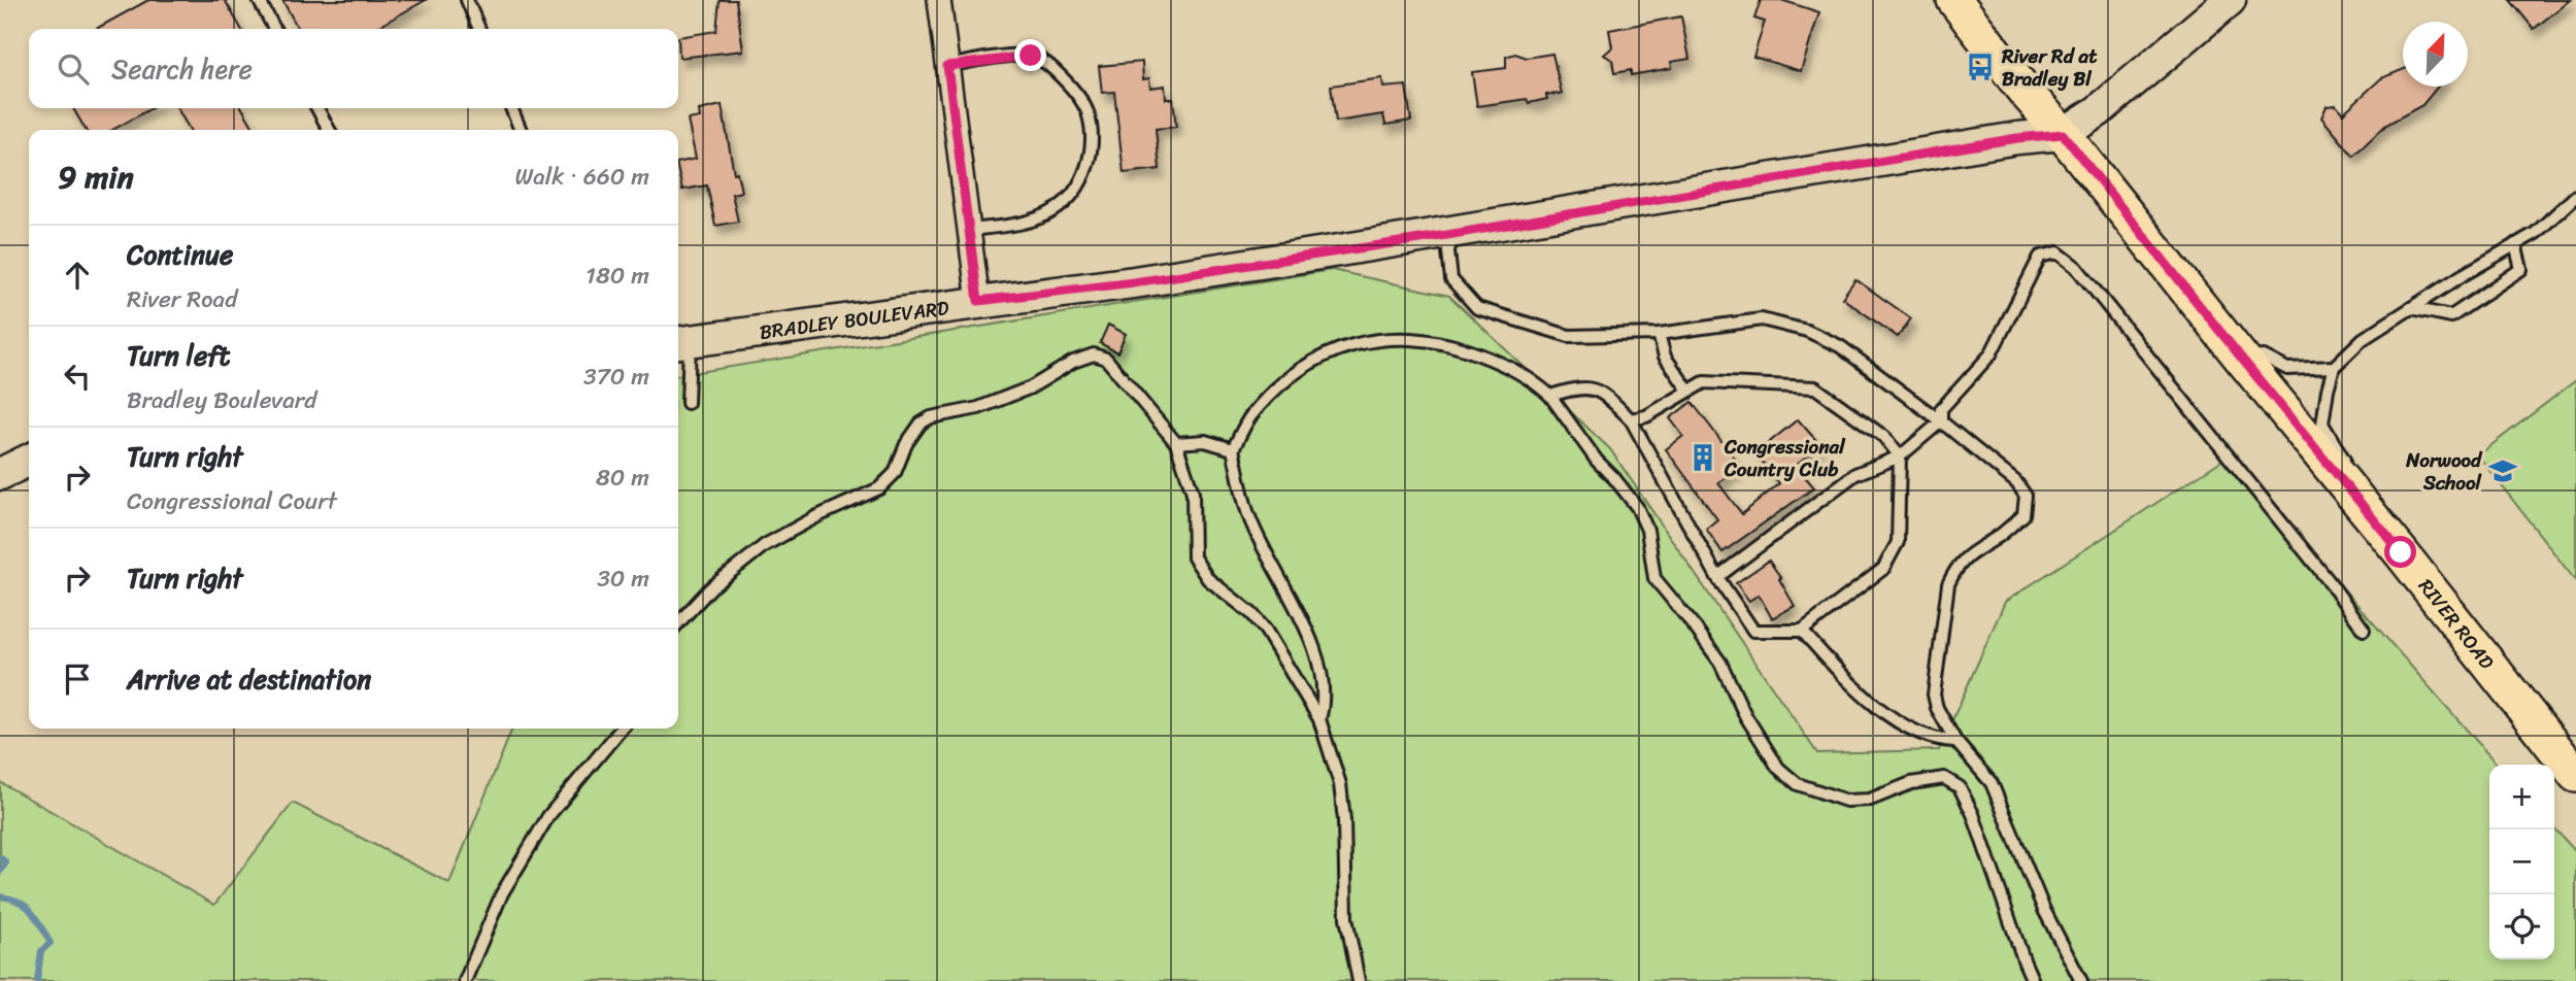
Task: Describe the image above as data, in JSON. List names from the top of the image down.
{
  "streets": {
    "main road": ["BRADLEY BOULEVARD", "RIVER ROAD"]
  },
  "crossings": [
    ["BRADLEY BOULEVARD", "RIVER ROAD"]
  ],
  "places": {
    "bus stop": ["River Rd at Bradley Bl"],
    "building": ["Congressional Country Club"],
    "school or university": ["Norwood School"]
  },
  "north": "top right",
  "page": {
    "search": "Search here",
    "heading": ["9 min", "Walk · 660 m"],
    "list": [
      ["Continue", "River Road", "180 m"],
      ["Turn left", "Bradley Boulevard", "370 m"],
      ["Turn right", "Congressional Court", "80 m"],
      ["Turn right", "30 m"],
      "Arrive at destination"
    ],
    "map_buttons": ["+", "−"]
  }
}
